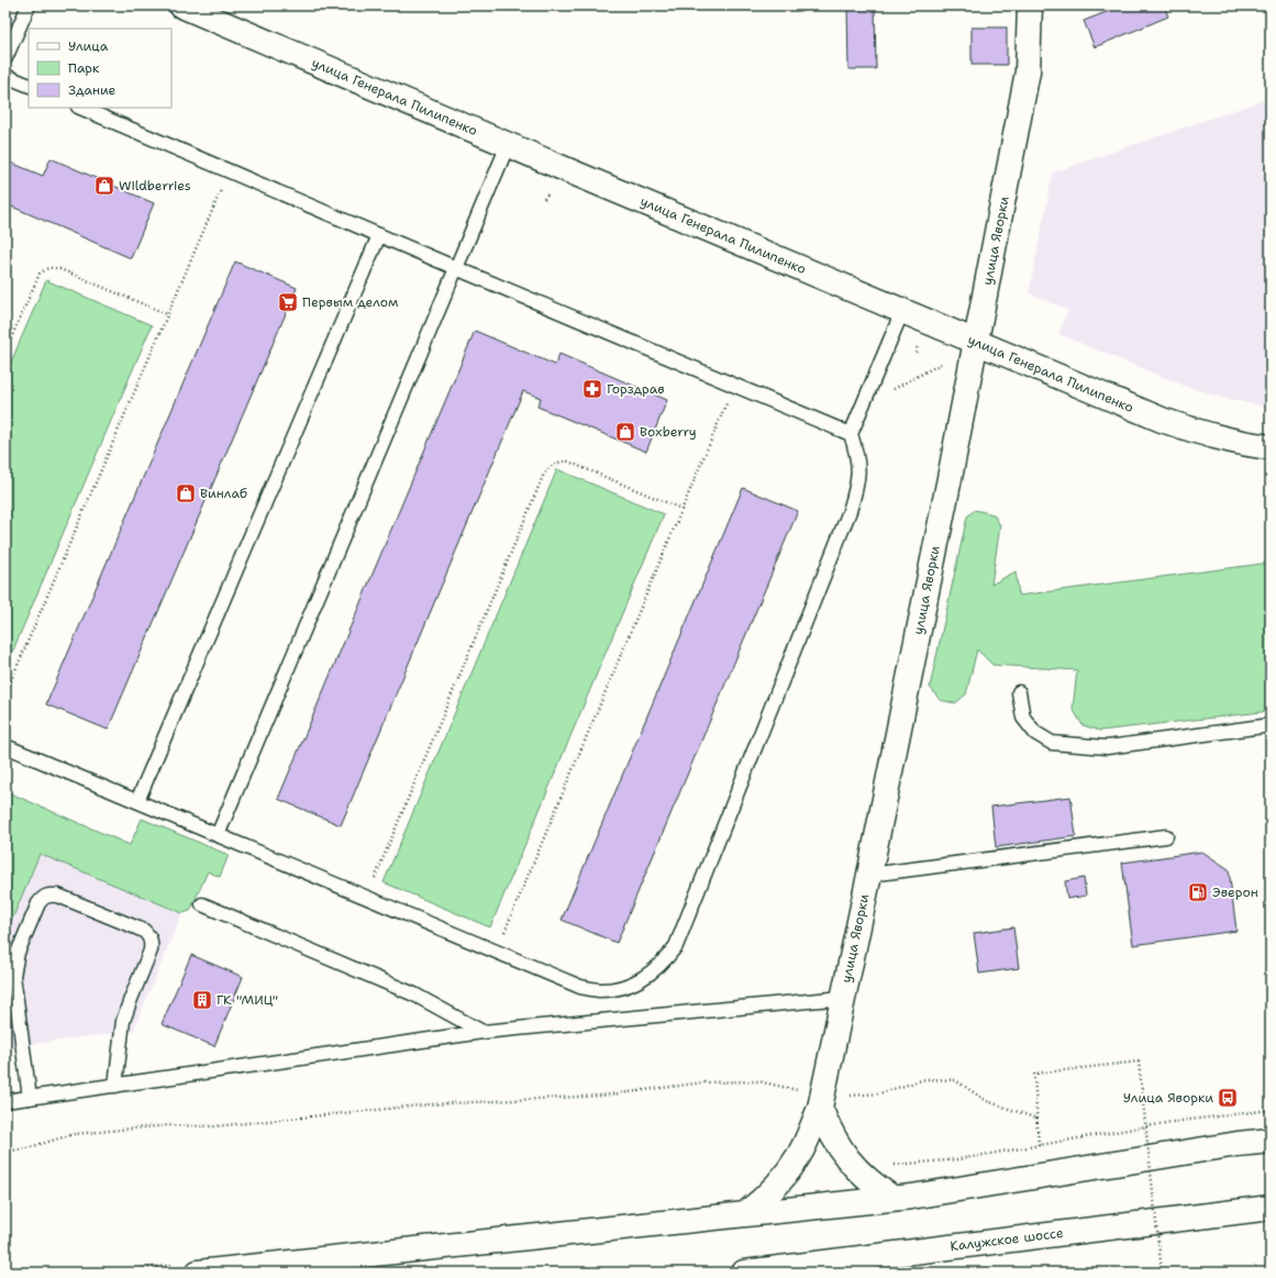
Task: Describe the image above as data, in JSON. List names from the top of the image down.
{
  "streets": {
    "main road": ["улица Генерала Пилипенко", "улица Яворки", "Калужское шоссе"]
  },
  "crossings": [
    ["улица Генерала Пилипенко", "улица Яворки"]
  ],
  "places": {
    "shop": ["Wildberries", "Boxberry", "Винлаб"],
    "supermarket": ["Первым делом"],
    "pharmacy": ["Горздрав"],
    "fuel station": ["Эверон"],
    "building": ["ГК \"МИЦ\""],
    "bus stop": ["Улица Яворки"]
  },
  "legend": ["Улица", "Парк", "Здание"]
}
